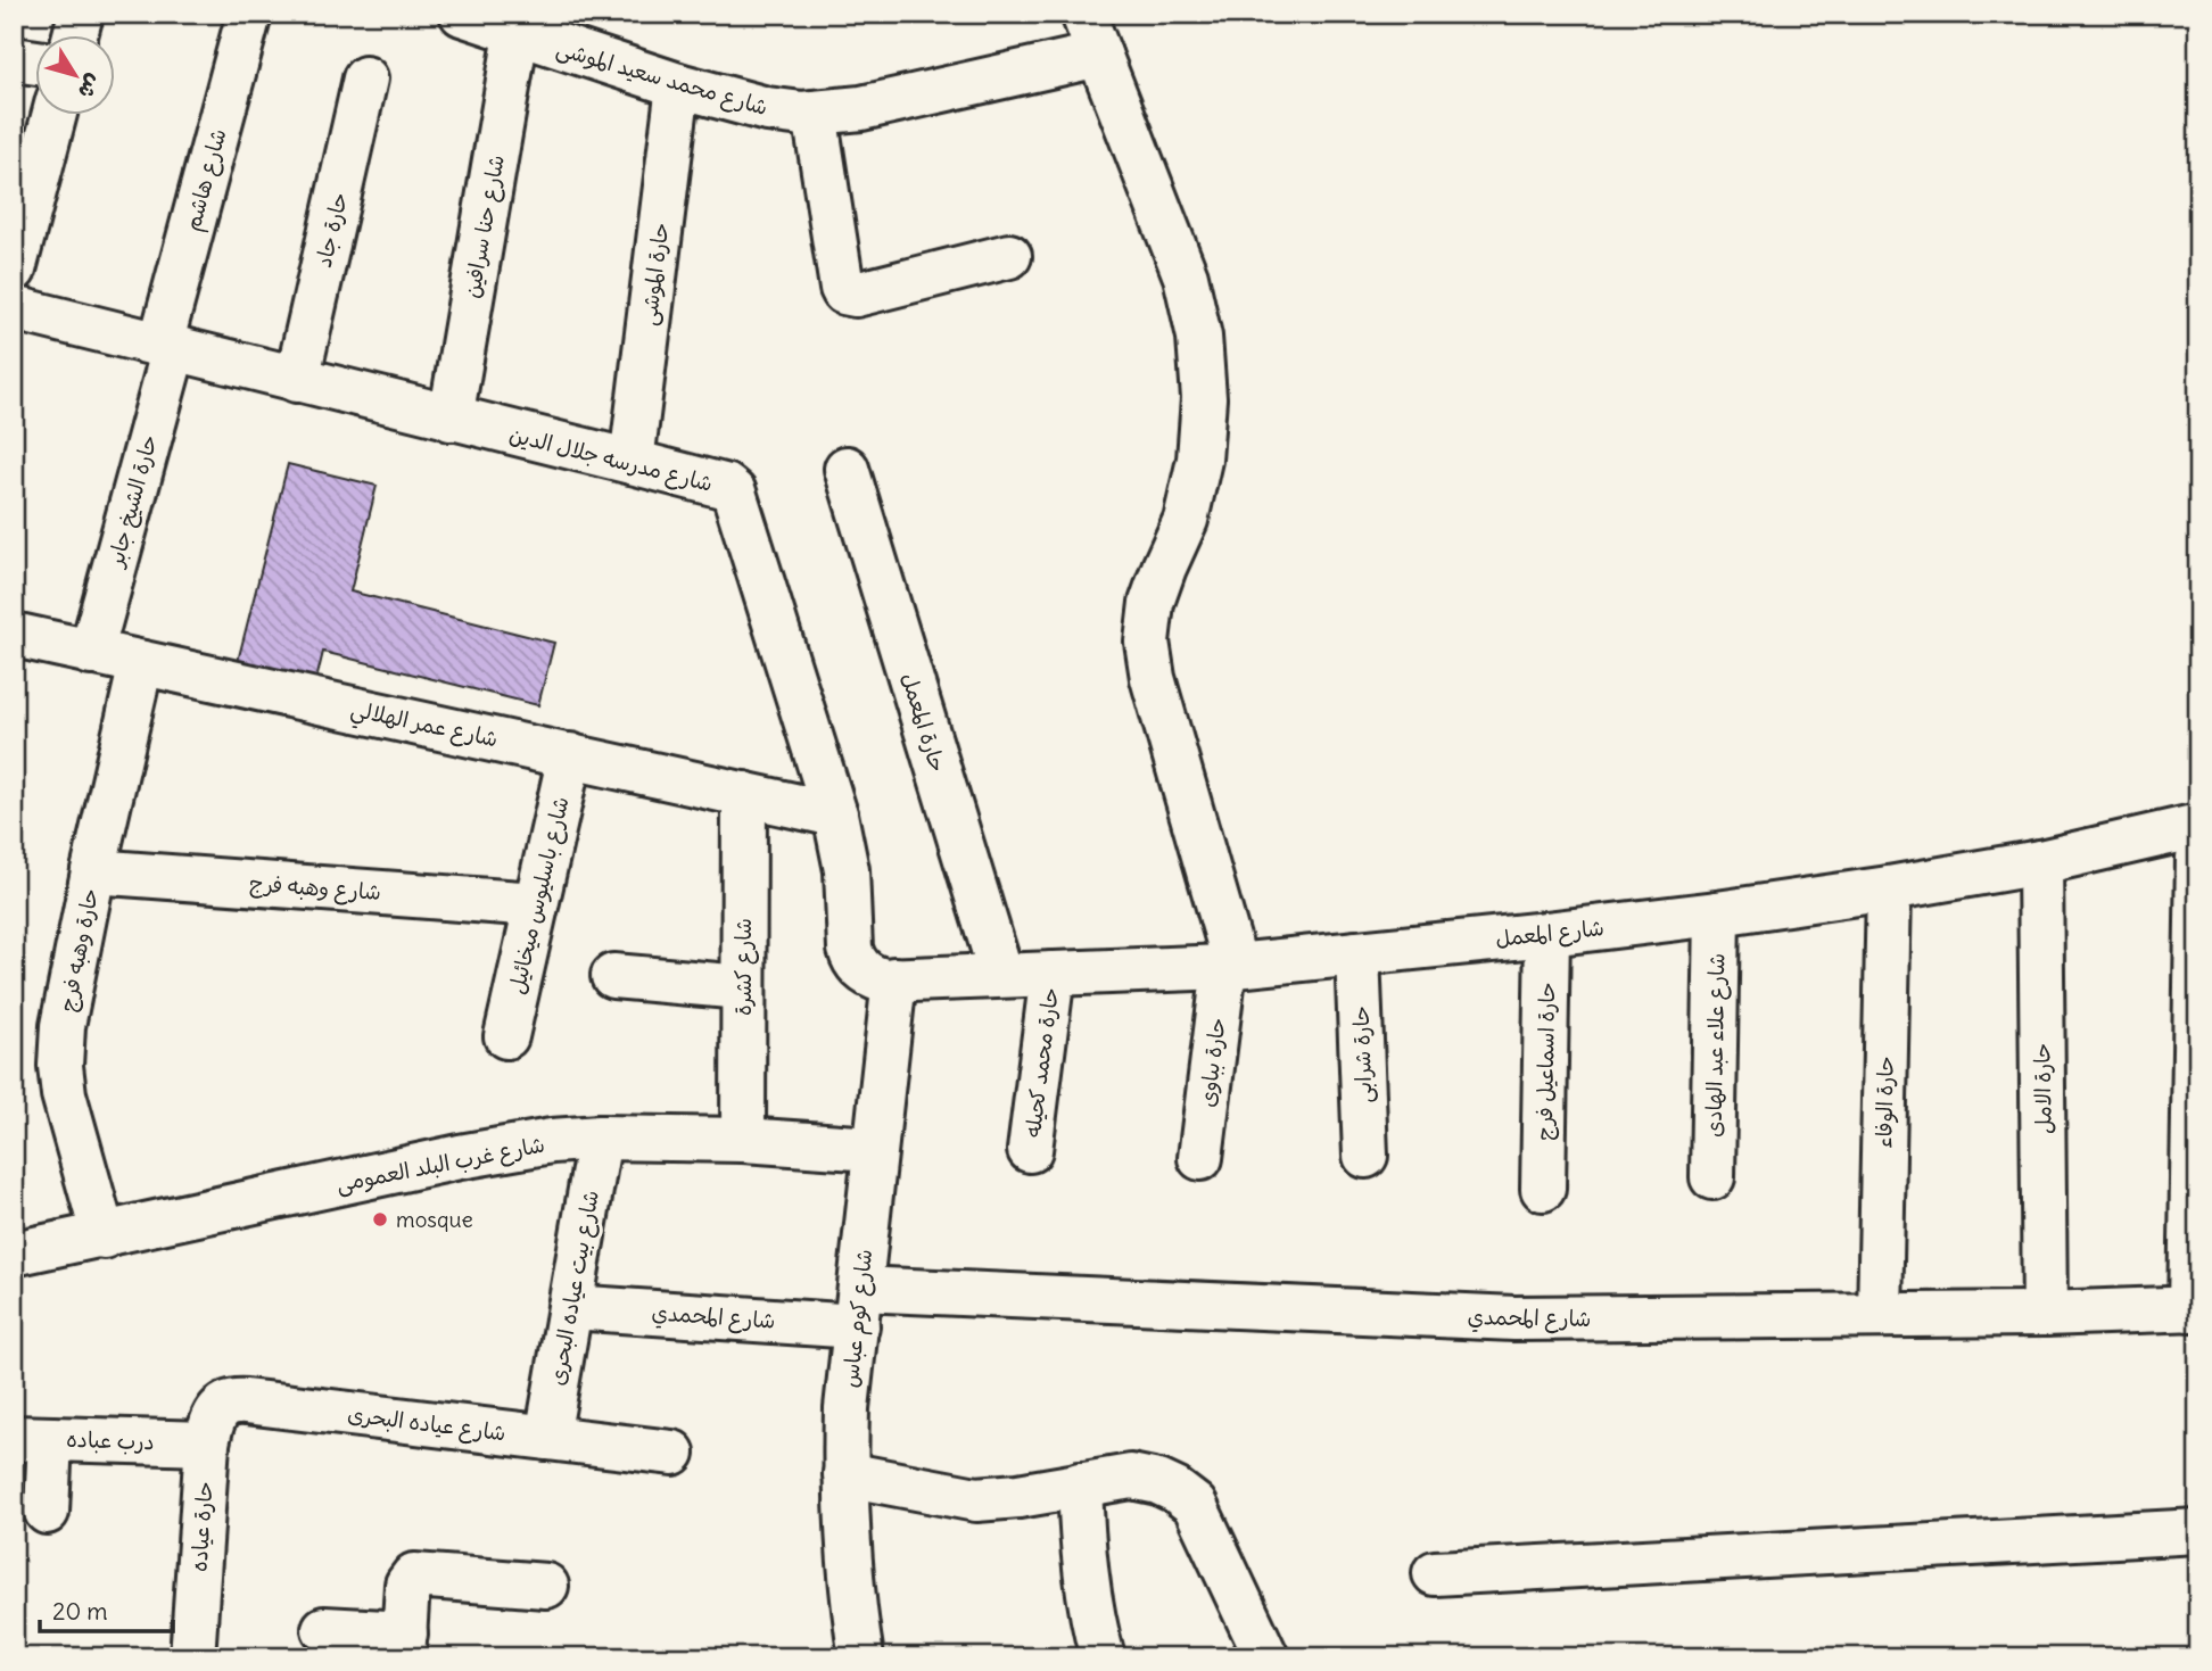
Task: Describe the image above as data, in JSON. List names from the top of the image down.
{
  "streets": {
    "street": [
      "شارع محمد سعيد الموشى",
      "شارع هاشم",
      "شارع حنا سرافين",
      "حارة جاد",
      "حارة الموشى",
      "شارع مدرسه جلال الدين",
      "حارة الشيخ جابر",
      "حارة المعمل",
      "شارع عمر الهلالي",
      "شارع وهبه فرج",
      "شارع باسليوس ميخائيل",
      "شارع المعمل",
      "حارة وهبه فرج",
      "شارع كشرة",
      "شارع علاء عبد الهادى",
      "حارة شرابى",
      "حارة اسماعيل فرج",
      "حارة محمد كحيله",
      "حارة بباوى",
      "حارة الامل",
      "حارة الوفاء",
      "شارع غرب البلد العمومى",
      "شارع بيت عياده البحرى",
      "شارع المحمدي",
      "شارع كوم عباس",
      "شارع عياده البحرى",
      "درب عباده",
      "حارة عياده"
    ]
  },
  "crossings": [
    ["شارع محمد سعيد الموشى", "شارع حنا سرافين"],
    ["شارع محمد سعيد الموشى", "حارة الموشى"],
    ["شارع هاشم", "شارع مدرسه جلال الدين"],
    ["شارع هاشم", "حارة الشيخ جابر"],
    ["شارع حنا سرافين", "شارع مدرسه جلال الدين"],
    ["حارة جاد", "شارع مدرسه جلال الدين"],
    ["حارة الموشى", "شارع مدرسه جلال الدين"],
    ["شارع مدرسه جلال الدين", "حارة الشيخ جابر"],
    ["شارع مدرسه جلال الدين", "شارع عمر الهلالي"],
    ["شارع مدرسه جلال الدين", "شارع المعمل"],
    ["شارع مدرسه جلال الدين", "شارع كوم عباس"],
    ["حارة الشيخ جابر", "شارع عمر الهلالي"],
    ["حارة المعمل", "شارع المعمل"],
    ["شارع عمر الهلالي", "شارع باسليوس ميخائيل"],
    ["شارع عمر الهلالي", "حارة وهبه فرج"],
    ["شارع عمر الهلالي", "شارع كشرة"],
    ["شارع وهبه فرج", "شارع باسليوس ميخائيل"],
    ["شارع وهبه فرج", "حارة وهبه فرج"],
    ["شارع المعمل", "شارع علاء عبد الهادى"],
    ["شارع المعمل", "حارة شرابى"],
    ["شارع المعمل", "حارة اسماعيل فرج"],
    ["شارع المعمل", "حارة محمد كحيله"],
    ["شارع المعمل", "حارة بباوى"],
    ["شارع المعمل", "حارة الامل"],
    ["شارع المعمل", "حارة الوفاء"],
    ["شارع المعمل", "شارع كوم عباس"],
    ["حارة وهبه فرج", "شارع غرب البلد العمومى"],
    ["شارع كشرة", "شارع غرب البلد العمومى"],
    ["حارة الامل", "شارع المحمدي"],
    ["حارة الوفاء", "شارع المحمدي"],
    ["شارع غرب البلد العمومى", "شارع بيت عياده البحرى"],
    ["شارع غرب البلد العمومى", "شارع كوم عباس"],
    ["شارع بيت عياده البحرى", "شارع المحمدي"],
    ["شارع بيت عياده البحرى", "شارع عياده البحرى"],
    ["شارع المحمدي", "شارع كوم عباس"],
    ["شارع عياده البحرى", "درب عباده"],
    ["شارع عياده البحرى", "حارة عياده"],
    ["درب عباده", "حارة عياده"]
  ],
  "places": ["mosque"],
  "scale_bar": "20 m",
  "north": "bottom right"
}
